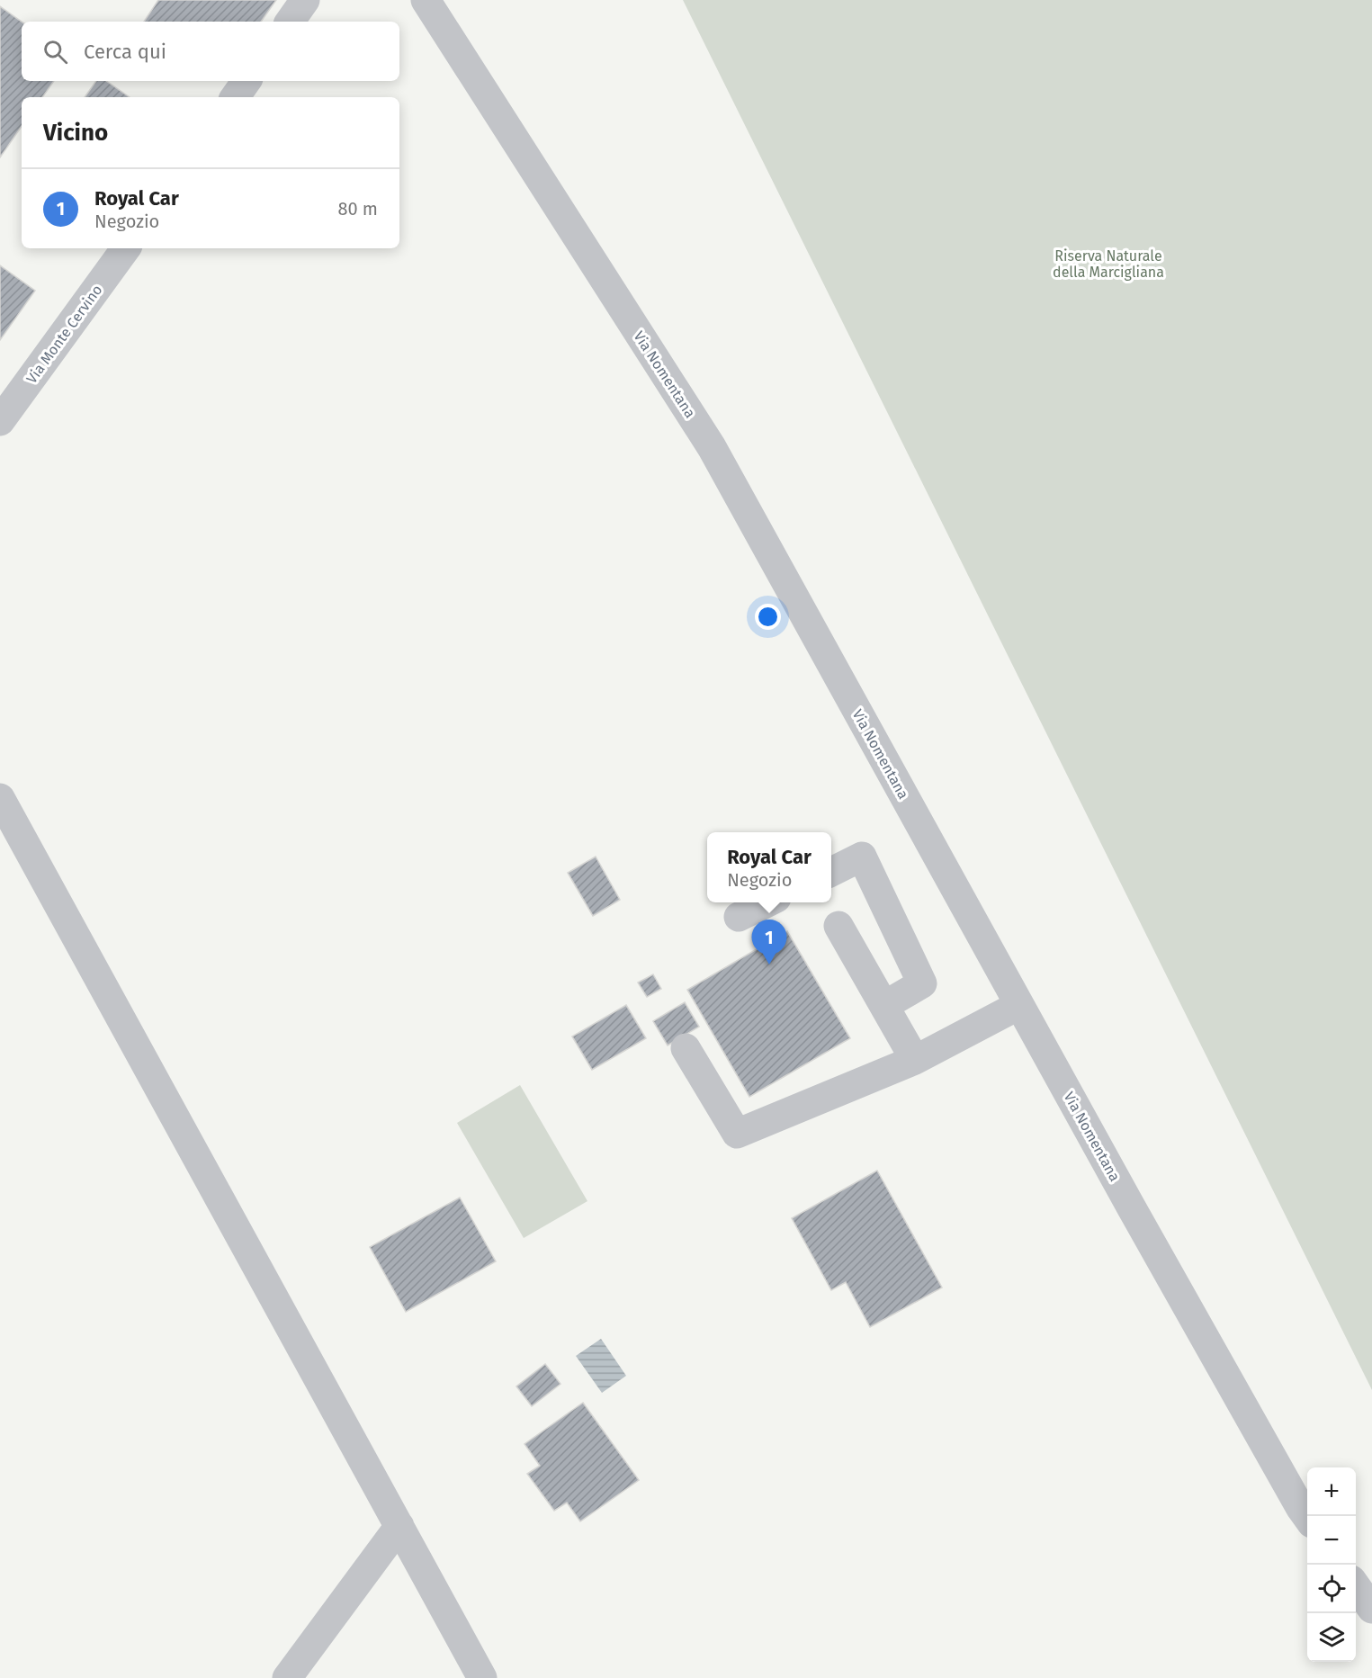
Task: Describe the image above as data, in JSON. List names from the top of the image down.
{
  "streets": {
    "street": ["Via Monte Cervino", "Via Nomentana"]
  },
  "parks": ["Riserva Naturale della Marcigliana"],
  "page": {
    "search": "Cerca qui",
    "heading": "Vicino",
    "list": [
      {
        "mark": "1",
        "name": "Royal Car",
        "note": "Negozio",
        "value": "80 m"
      }
    ],
    "popup": ["Royal Car", "Negozio"],
    "pins": "1",
    "map_buttons": ["+", "−"]
  }
}
